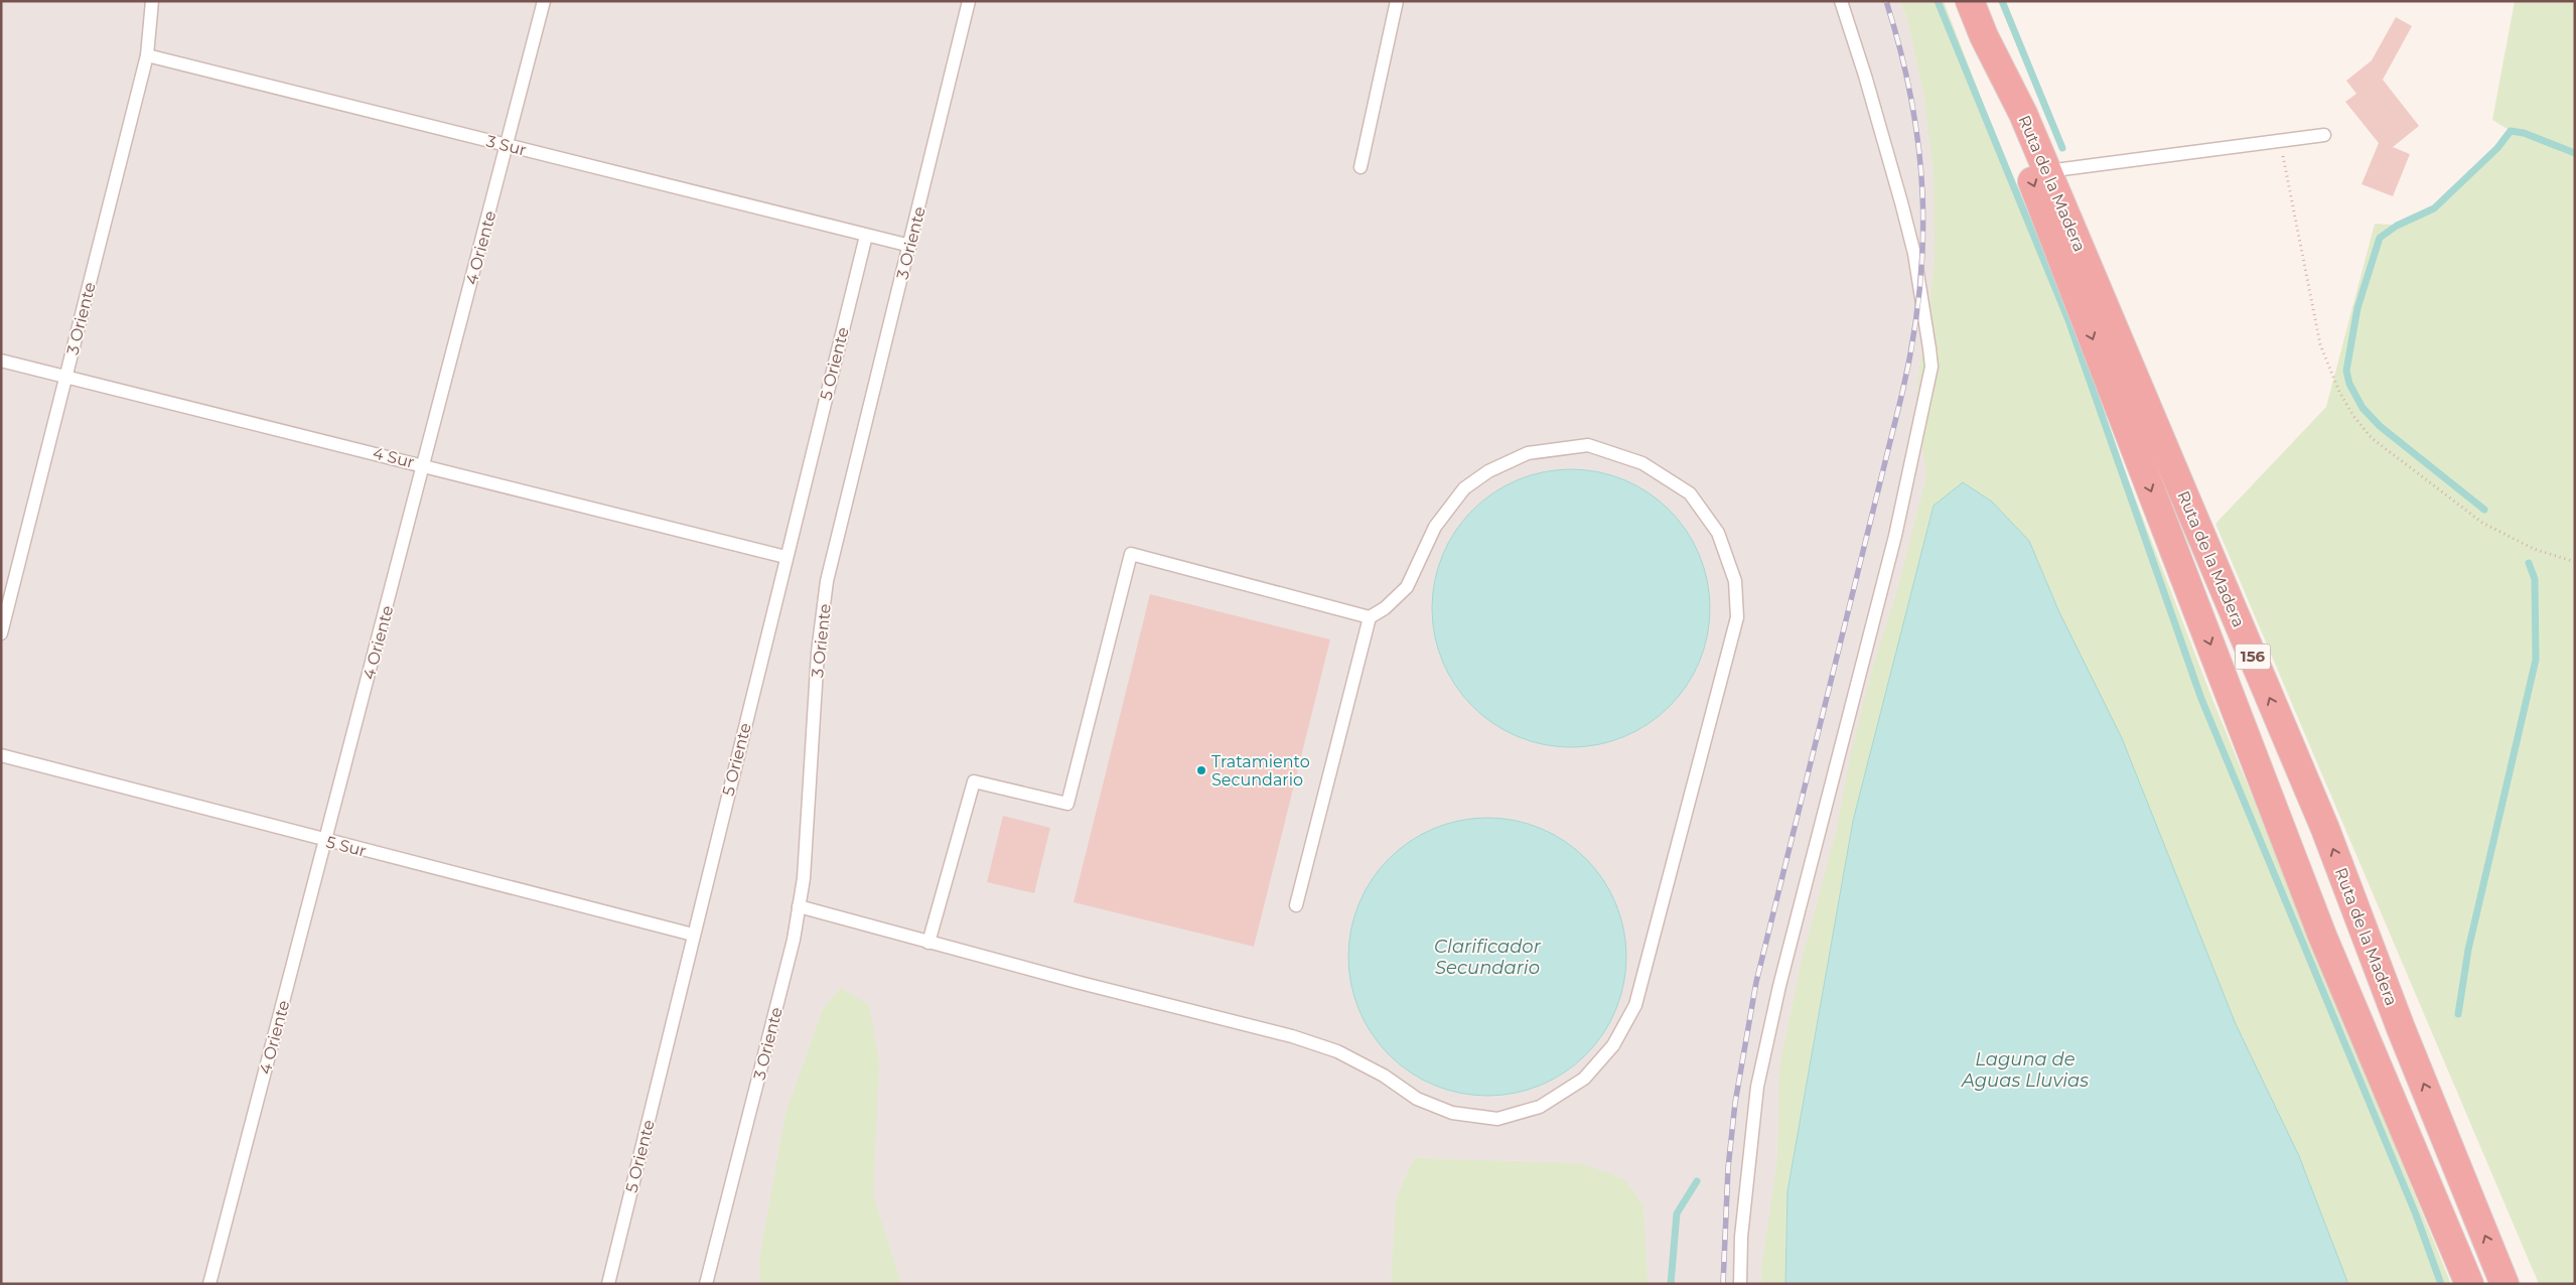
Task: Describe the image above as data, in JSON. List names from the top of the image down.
{
  "streets": {
    "highway": ["Ruta de la Madera", "156"],
    "lane": [
      "3 Sur",
      "3 Oriente",
      "4 Oriente",
      "5 Oriente",
      "4 Sur",
      "5 Sur"
    ]
  },
  "crossings": [
    ["3 Sur", "3 Oriente"],
    ["3 Sur", "4 Oriente"],
    ["3 Sur", "5 Oriente"],
    ["3 Oriente", "4 Sur"],
    ["4 Oriente", "4 Sur"],
    ["4 Oriente", "5 Sur"],
    ["5 Oriente", "4 Sur"],
    ["5 Oriente", "5 Sur"]
  ],
  "water": ["Clarificador Secundario", "Laguna de Aguas Lluvias"],
  "places": ["Tratamiento Secundario"]
}
